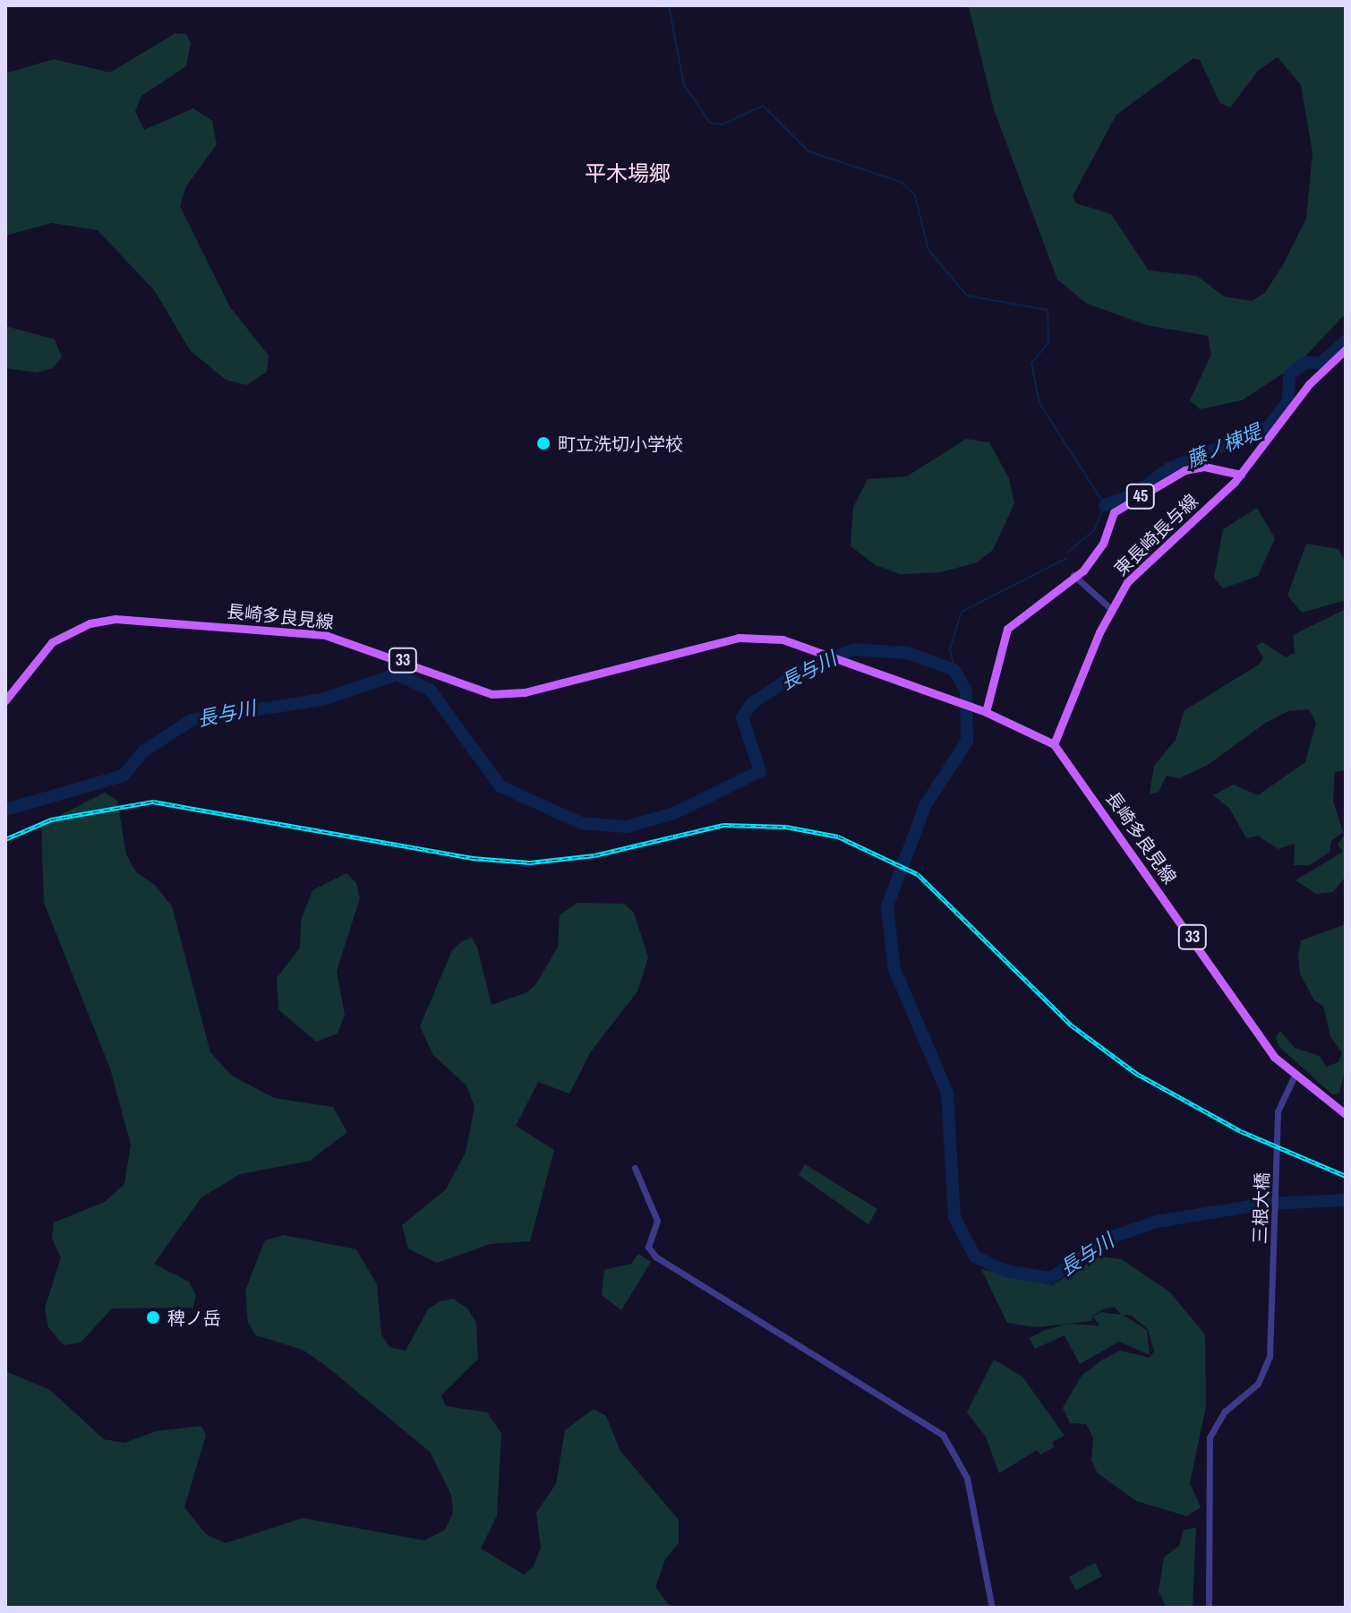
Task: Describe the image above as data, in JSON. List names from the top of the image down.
{
  "streets": {
    "main road": [
      "45",
      "東長崎長与線",
      "長崎多良見線",
      "33"
    ],
    "street": ["三根大橋"]
  },
  "crossings": [
    ["東長崎長与線", "長崎多良見線"],
    ["長崎多良見線", "三根大橋"]
  ],
  "districts": ["平木場郷"],
  "water": ["藤ノ棟堤", "長与川"],
  "places": ["町立洗切小学校", "稗ノ岳"]
}
